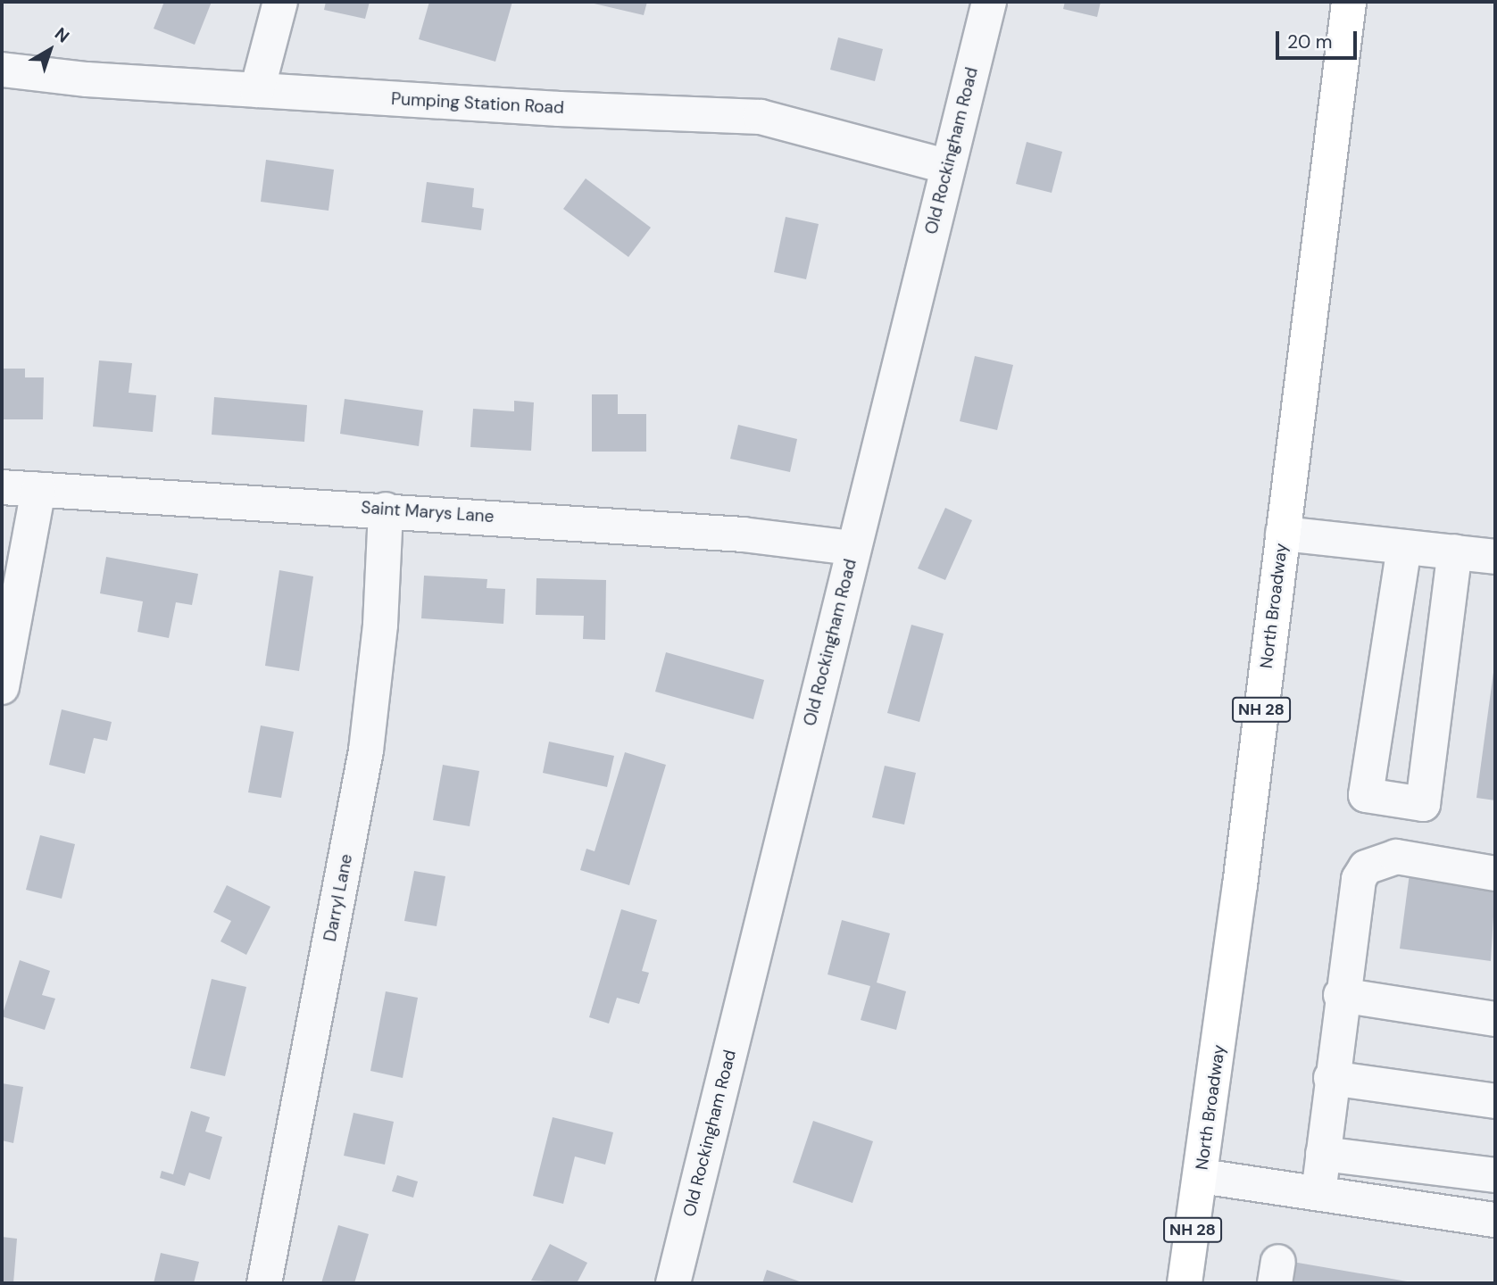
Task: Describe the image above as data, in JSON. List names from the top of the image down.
{
  "streets": {
    "main road": ["North Broadway", "NH 28"],
    "street": [
      "Pumping Station Road",
      "Old Rockingham Road",
      "Saint Marys Lane",
      "Darryl Lane"
    ]
  },
  "crossings": [
    ["Pumping Station Road", "Old Rockingham Road"],
    ["Old Rockingham Road", "Saint Marys Lane"],
    ["Saint Marys Lane", "Darryl Lane"]
  ],
  "scale_bar": "20 m",
  "north": "top right"
}
